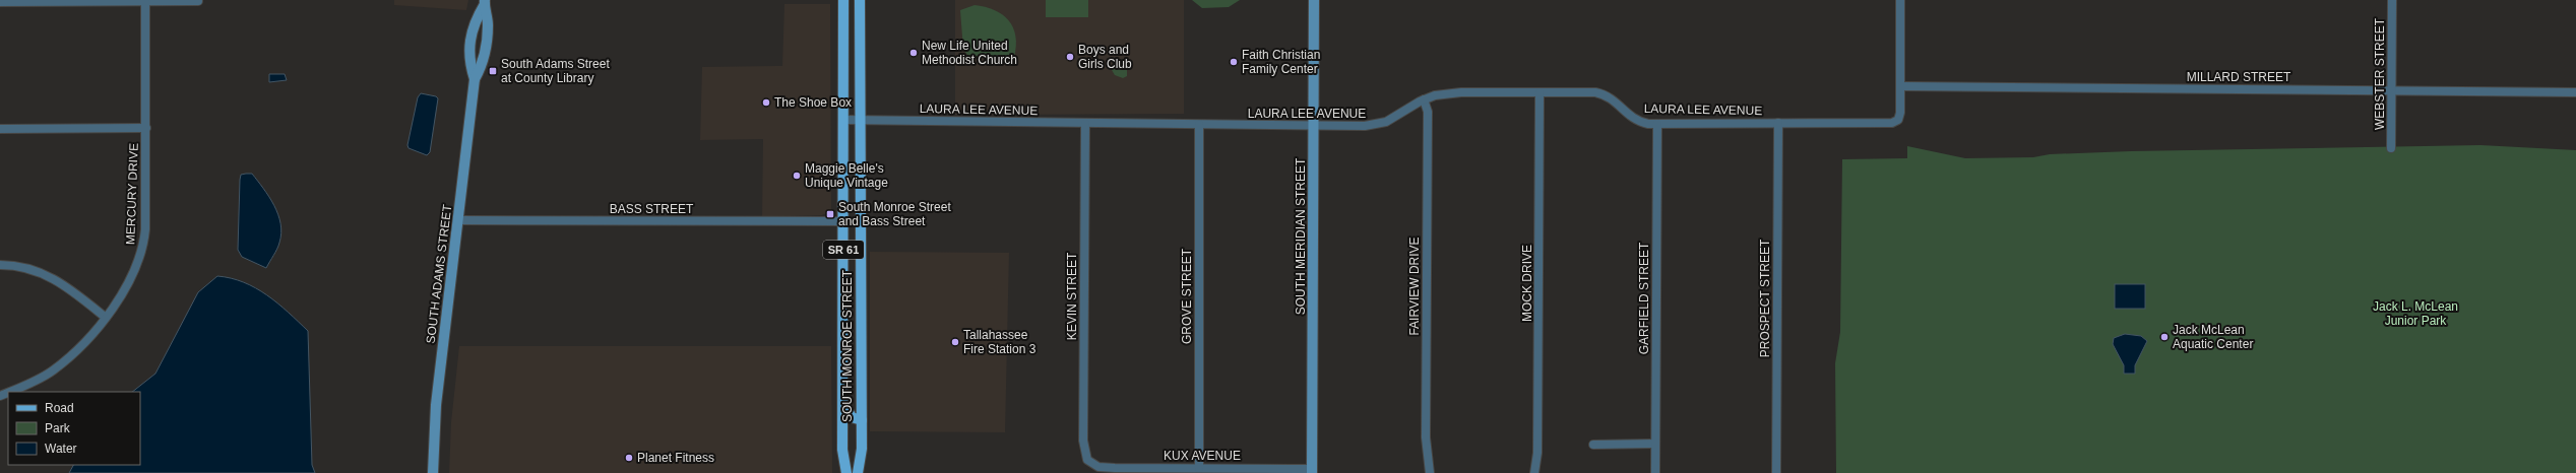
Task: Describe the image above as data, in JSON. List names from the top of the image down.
{
  "streets": {
    "main road": [
      "SOUTH MERIDIAN STREET",
      "SR 61",
      "SOUTH ADAMS STREET",
      "SOUTH MONROE STREET"
    ],
    "street": [
      "WEBSTER STREET",
      "MILLARD STREET",
      "LAURA LEE AVENUE",
      "MERCURY DRIVE",
      "BASS STREET",
      "MOCK DRIVE",
      "FAIRVIEW DRIVE",
      "KEVIN STREET",
      "GROVE STREET",
      "GARFIELD STREET",
      "PROSPECT STREET",
      "KUX AVENUE"
    ]
  },
  "crossings": [
    ["WEBSTER STREET", "MILLARD STREET"],
    ["MILLARD STREET", "LAURA LEE AVENUE"],
    ["LAURA LEE AVENUE", "SOUTH MERIDIAN STREET"],
    ["LAURA LEE AVENUE", "MOCK DRIVE"],
    ["LAURA LEE AVENUE", "FAIRVIEW DRIVE"],
    ["LAURA LEE AVENUE", "KEVIN STREET"],
    ["LAURA LEE AVENUE", "GROVE STREET"],
    ["LAURA LEE AVENUE", "GARFIELD STREET"],
    ["LAURA LEE AVENUE", "PROSPECT STREET"],
    ["LAURA LEE AVENUE", "SOUTH MONROE STREET"],
    ["BASS STREET", "SOUTH ADAMS STREET"],
    ["BASS STREET", "SOUTH MONROE STREET"],
    ["SOUTH MERIDIAN STREET", "KUX AVENUE"],
    ["KEVIN STREET", "KUX AVENUE"],
    ["GROVE STREET", "KUX AVENUE"]
  ],
  "parks": ["Jack L. McLean Junior Park"],
  "places": {
    "other": [
      "New Life United Methodist Church",
      "Boys and Girls Club",
      "Faith Christian Family Center",
      "The Shoe Box",
      "Maggie Belle's Unique Vintage",
      "Jack McLean Aquatic Center",
      "Tallahassee Fire Station 3",
      "Planet Fitness"
    ],
    "transit": ["South Adams Street at County Library", "South Monroe Street and Bass Street"]
  },
  "legend": ["Road", "Park", "Water"]
}
